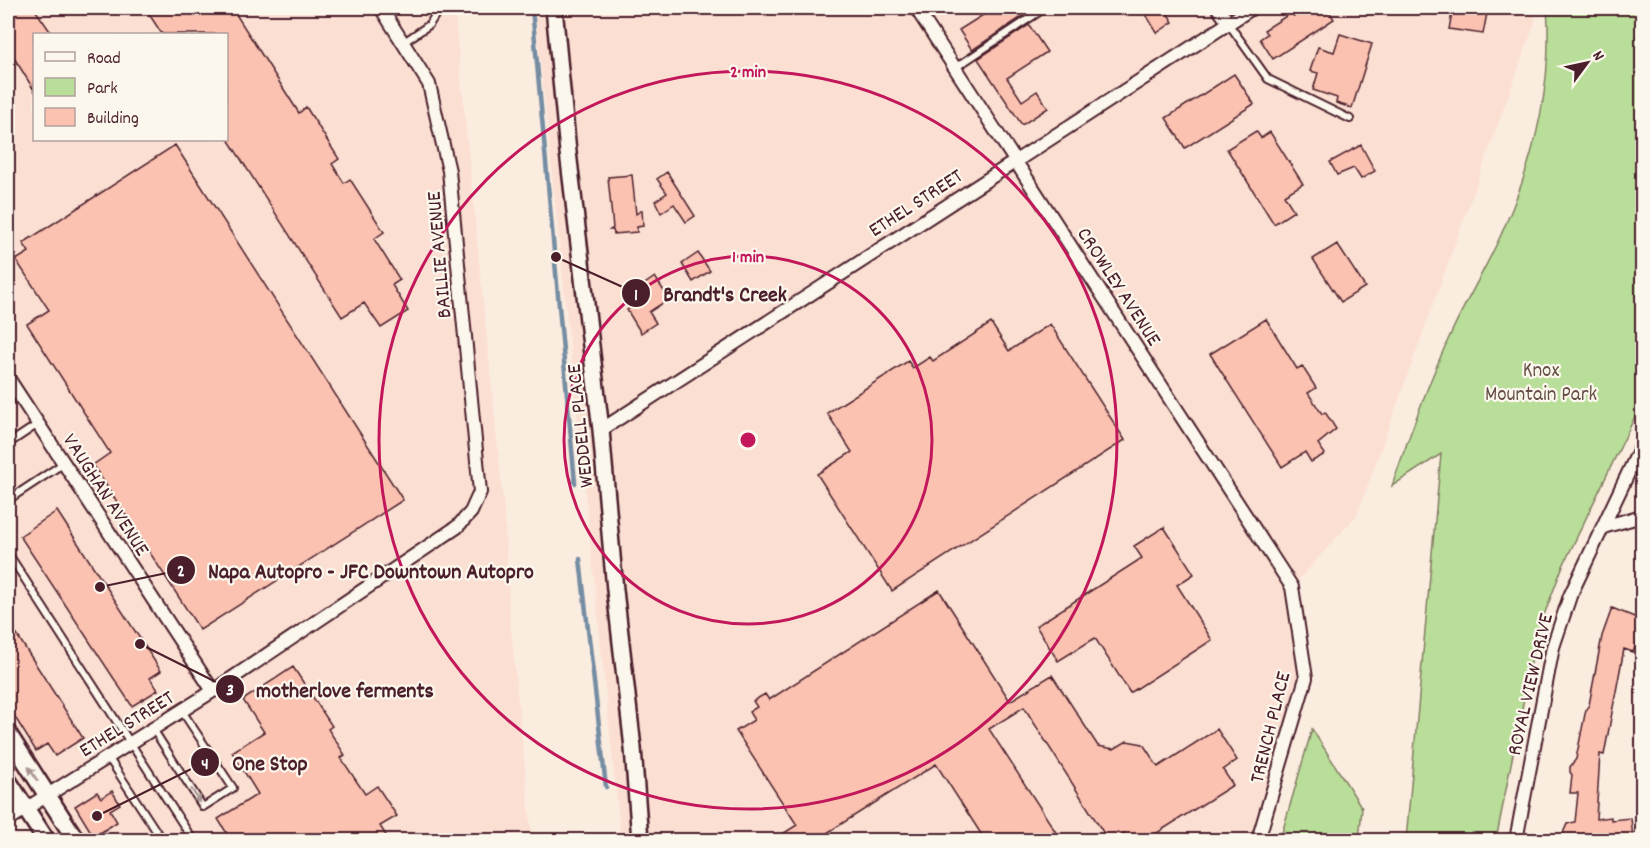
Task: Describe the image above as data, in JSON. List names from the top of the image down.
{
  "streets": {
    "street": [
      "ETHEL STREET",
      "BAILLIE AVENUE",
      "CROWLEY AVENUE",
      "WEDDELL PLACE",
      "VAUGHAN AVENUE",
      "ROYAL VIEW DRIVE",
      "TRENCH PLACE"
    ]
  },
  "crossings": [
    ["ETHEL STREET", "BAILLIE AVENUE"],
    ["ETHEL STREET", "CROWLEY AVENUE"],
    ["ETHEL STREET", "WEDDELL PLACE"],
    ["ETHEL STREET", "VAUGHAN AVENUE"],
    ["CROWLEY AVENUE", "TRENCH PLACE"]
  ],
  "parks": ["Knox Mountain Park"],
  "places": [
    "Brandt's Creek",
    "Napa Autopro - JFC Downtown Autopro",
    "motherlove ferments",
    "One Stop"
  ],
  "legend": ["Road", "Park", "Building"],
  "north": "top right",
  "rings": ["2 min", "1 min"]
}
